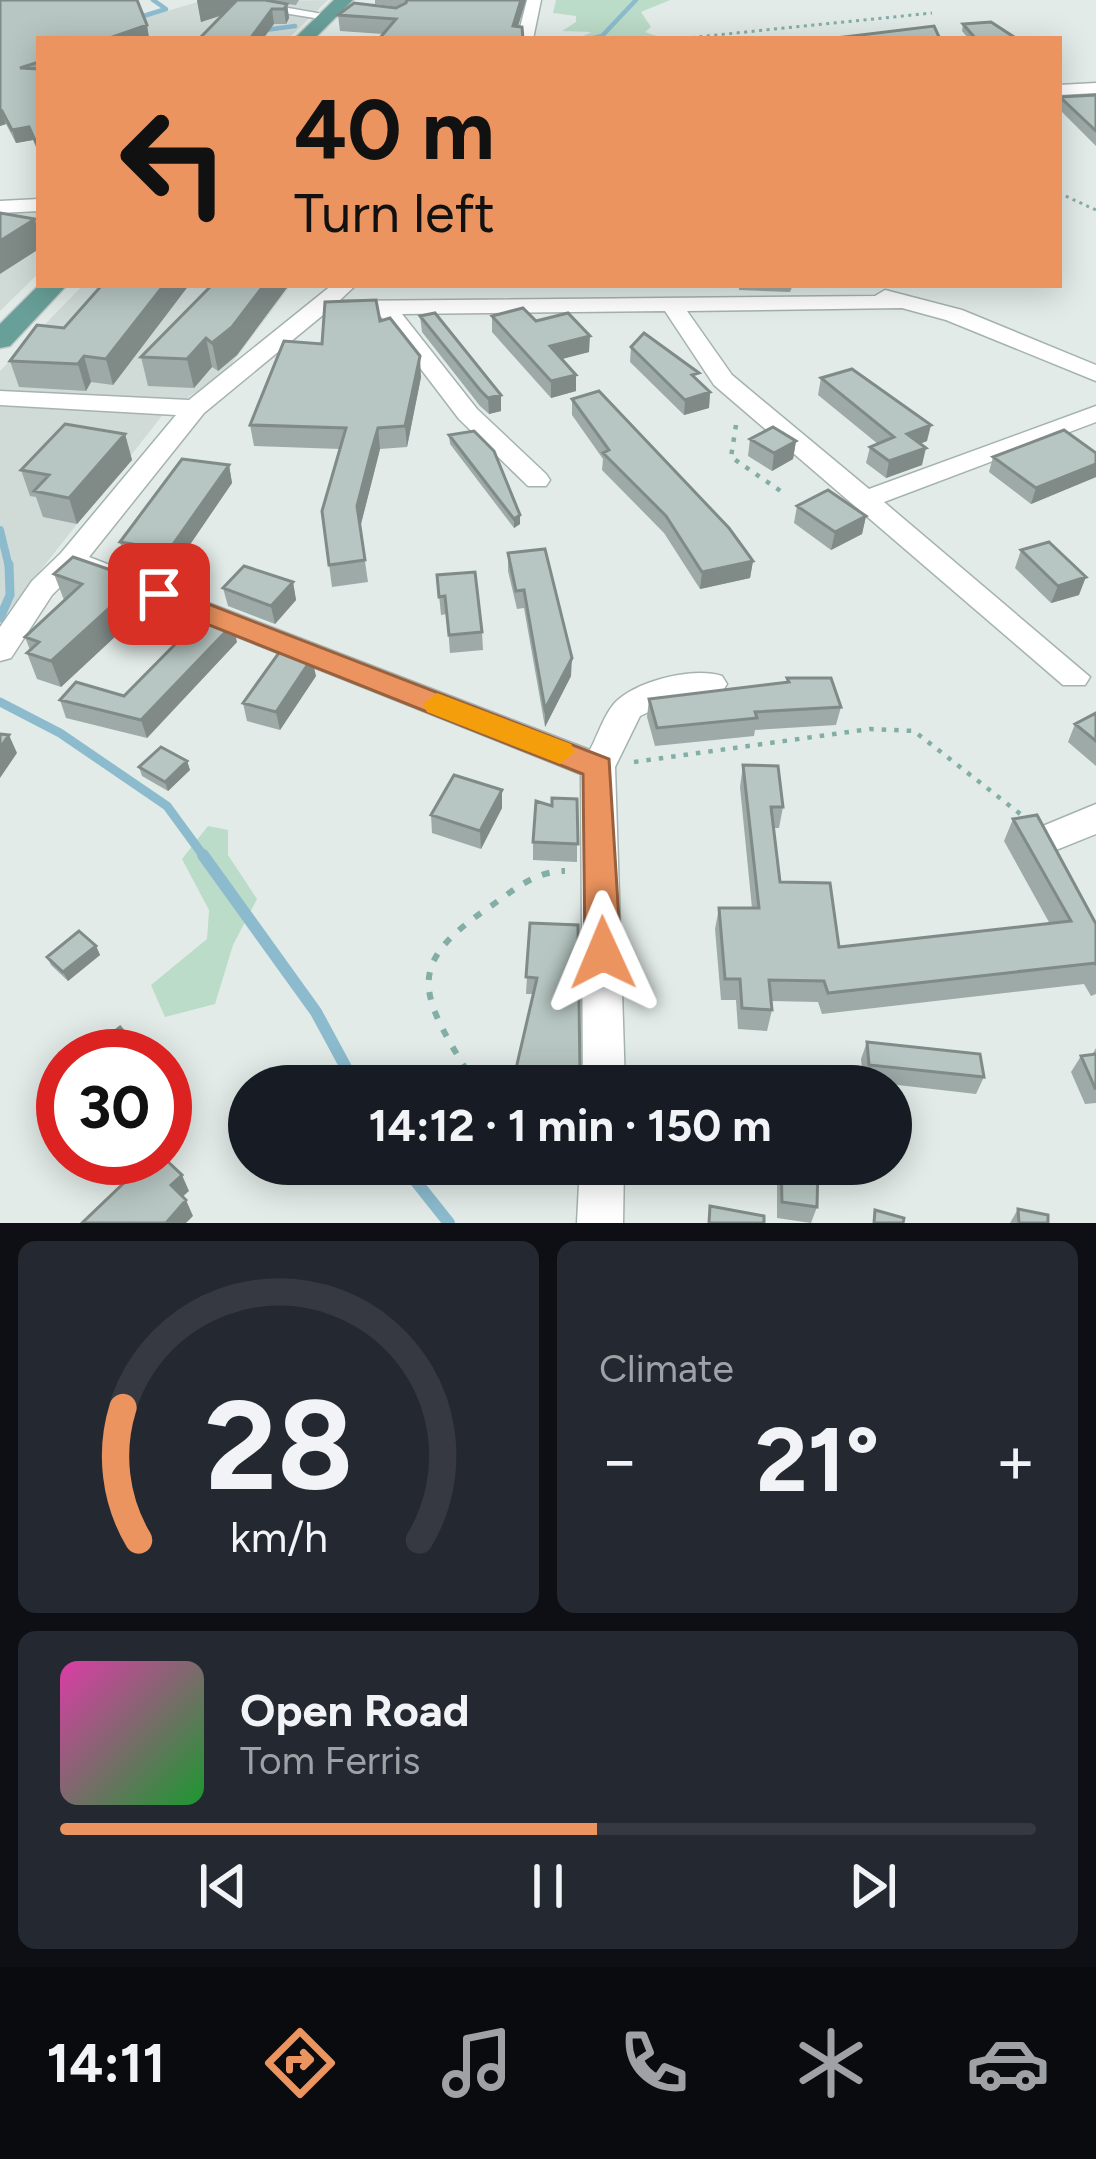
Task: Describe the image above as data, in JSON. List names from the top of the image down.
{
  "page": {
    "turn": ["40 m", "Turn left"],
    "limit": "30",
    "trip": "14:12 · 1 min · 150 m",
    "tile": "Climate",
    "heat": ["−", "21°", "+"],
    "song": ["Open Road", "Tom Ferris"],
    "tabs": "14:11",
    "gauge": ["28", "km/h"]
  }
}
